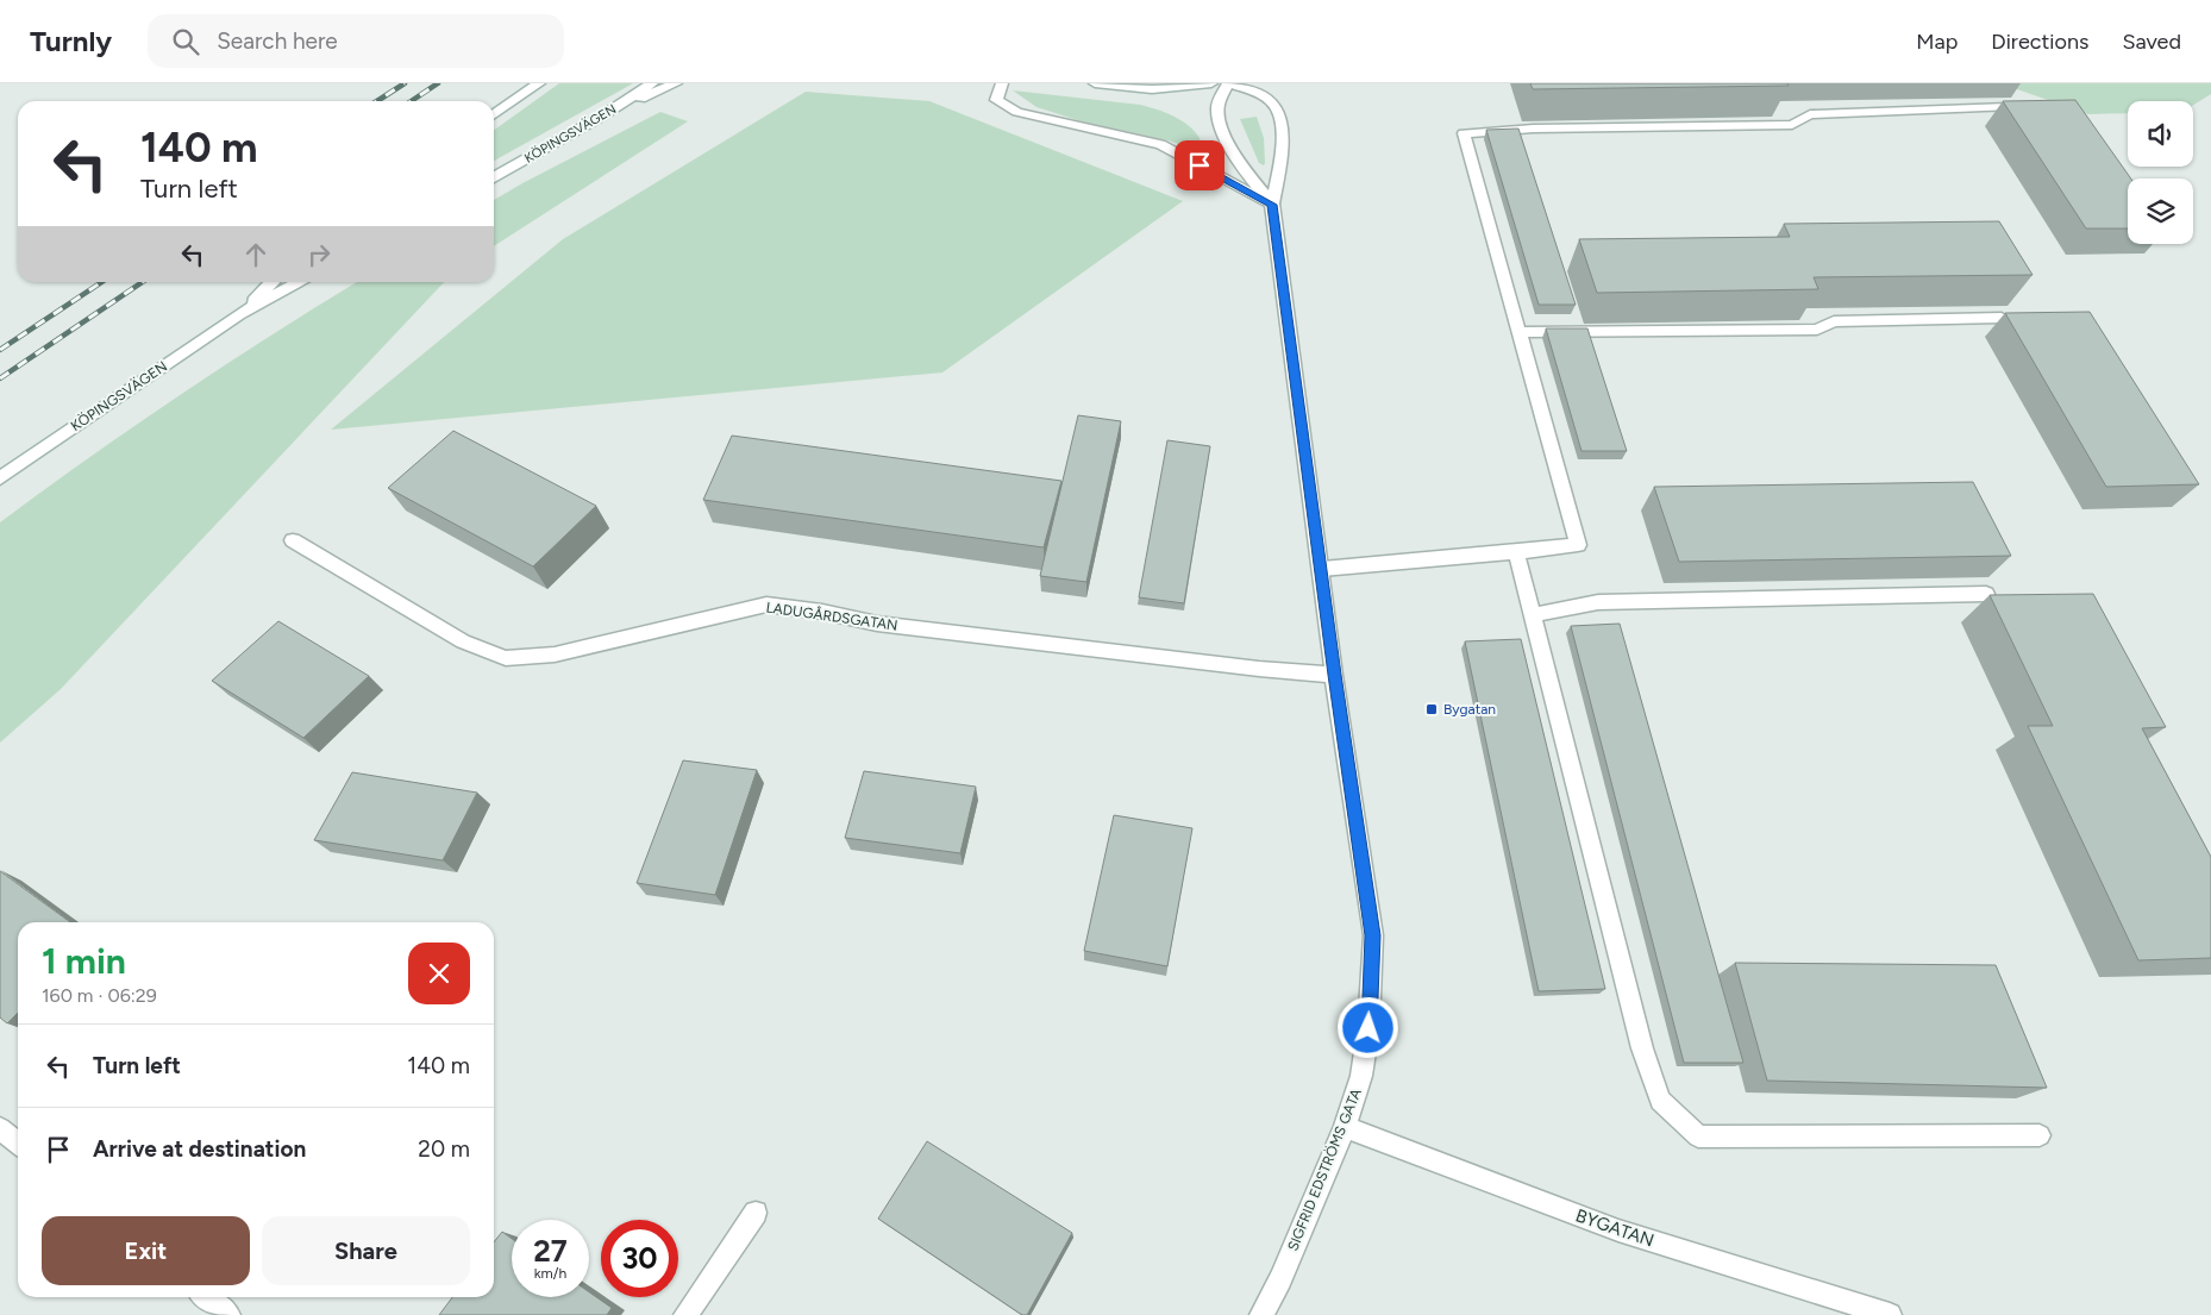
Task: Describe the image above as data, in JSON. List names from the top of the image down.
{
  "streets": {
    "street": [
      "KÖPINGSVÄGEN",
      "LADUGÅRDSGATAN",
      "SIGFRID EDSTRÖMS GATA",
      "BYGATAN"
    ]
  },
  "crossings": [
    ["LADUGÅRDSGATAN", "SIGFRID EDSTRÖMS GATA"],
    ["SIGFRID EDSTRÖMS GATA", "BYGATAN"]
  ],
  "places": {
    "transit": ["Bygatan"]
  },
  "page": {
    "header": "Turnly",
    "search": "Search here",
    "nav": ["Map", "Directions", "Saved"],
    "turn": ["140 m", "Turn left"],
    "heading": ["1 min", "160 m · 06:29"],
    "list": [
      {
        "name": "Turn left",
        "value": "140 m"
      },
      {
        "name": "Arrive at destination",
        "value": "20 m"
      }
    ],
    "buttons": ["Exit", "Share"],
    "speed": "27 km/h",
    "limit": "30"
  }
}
